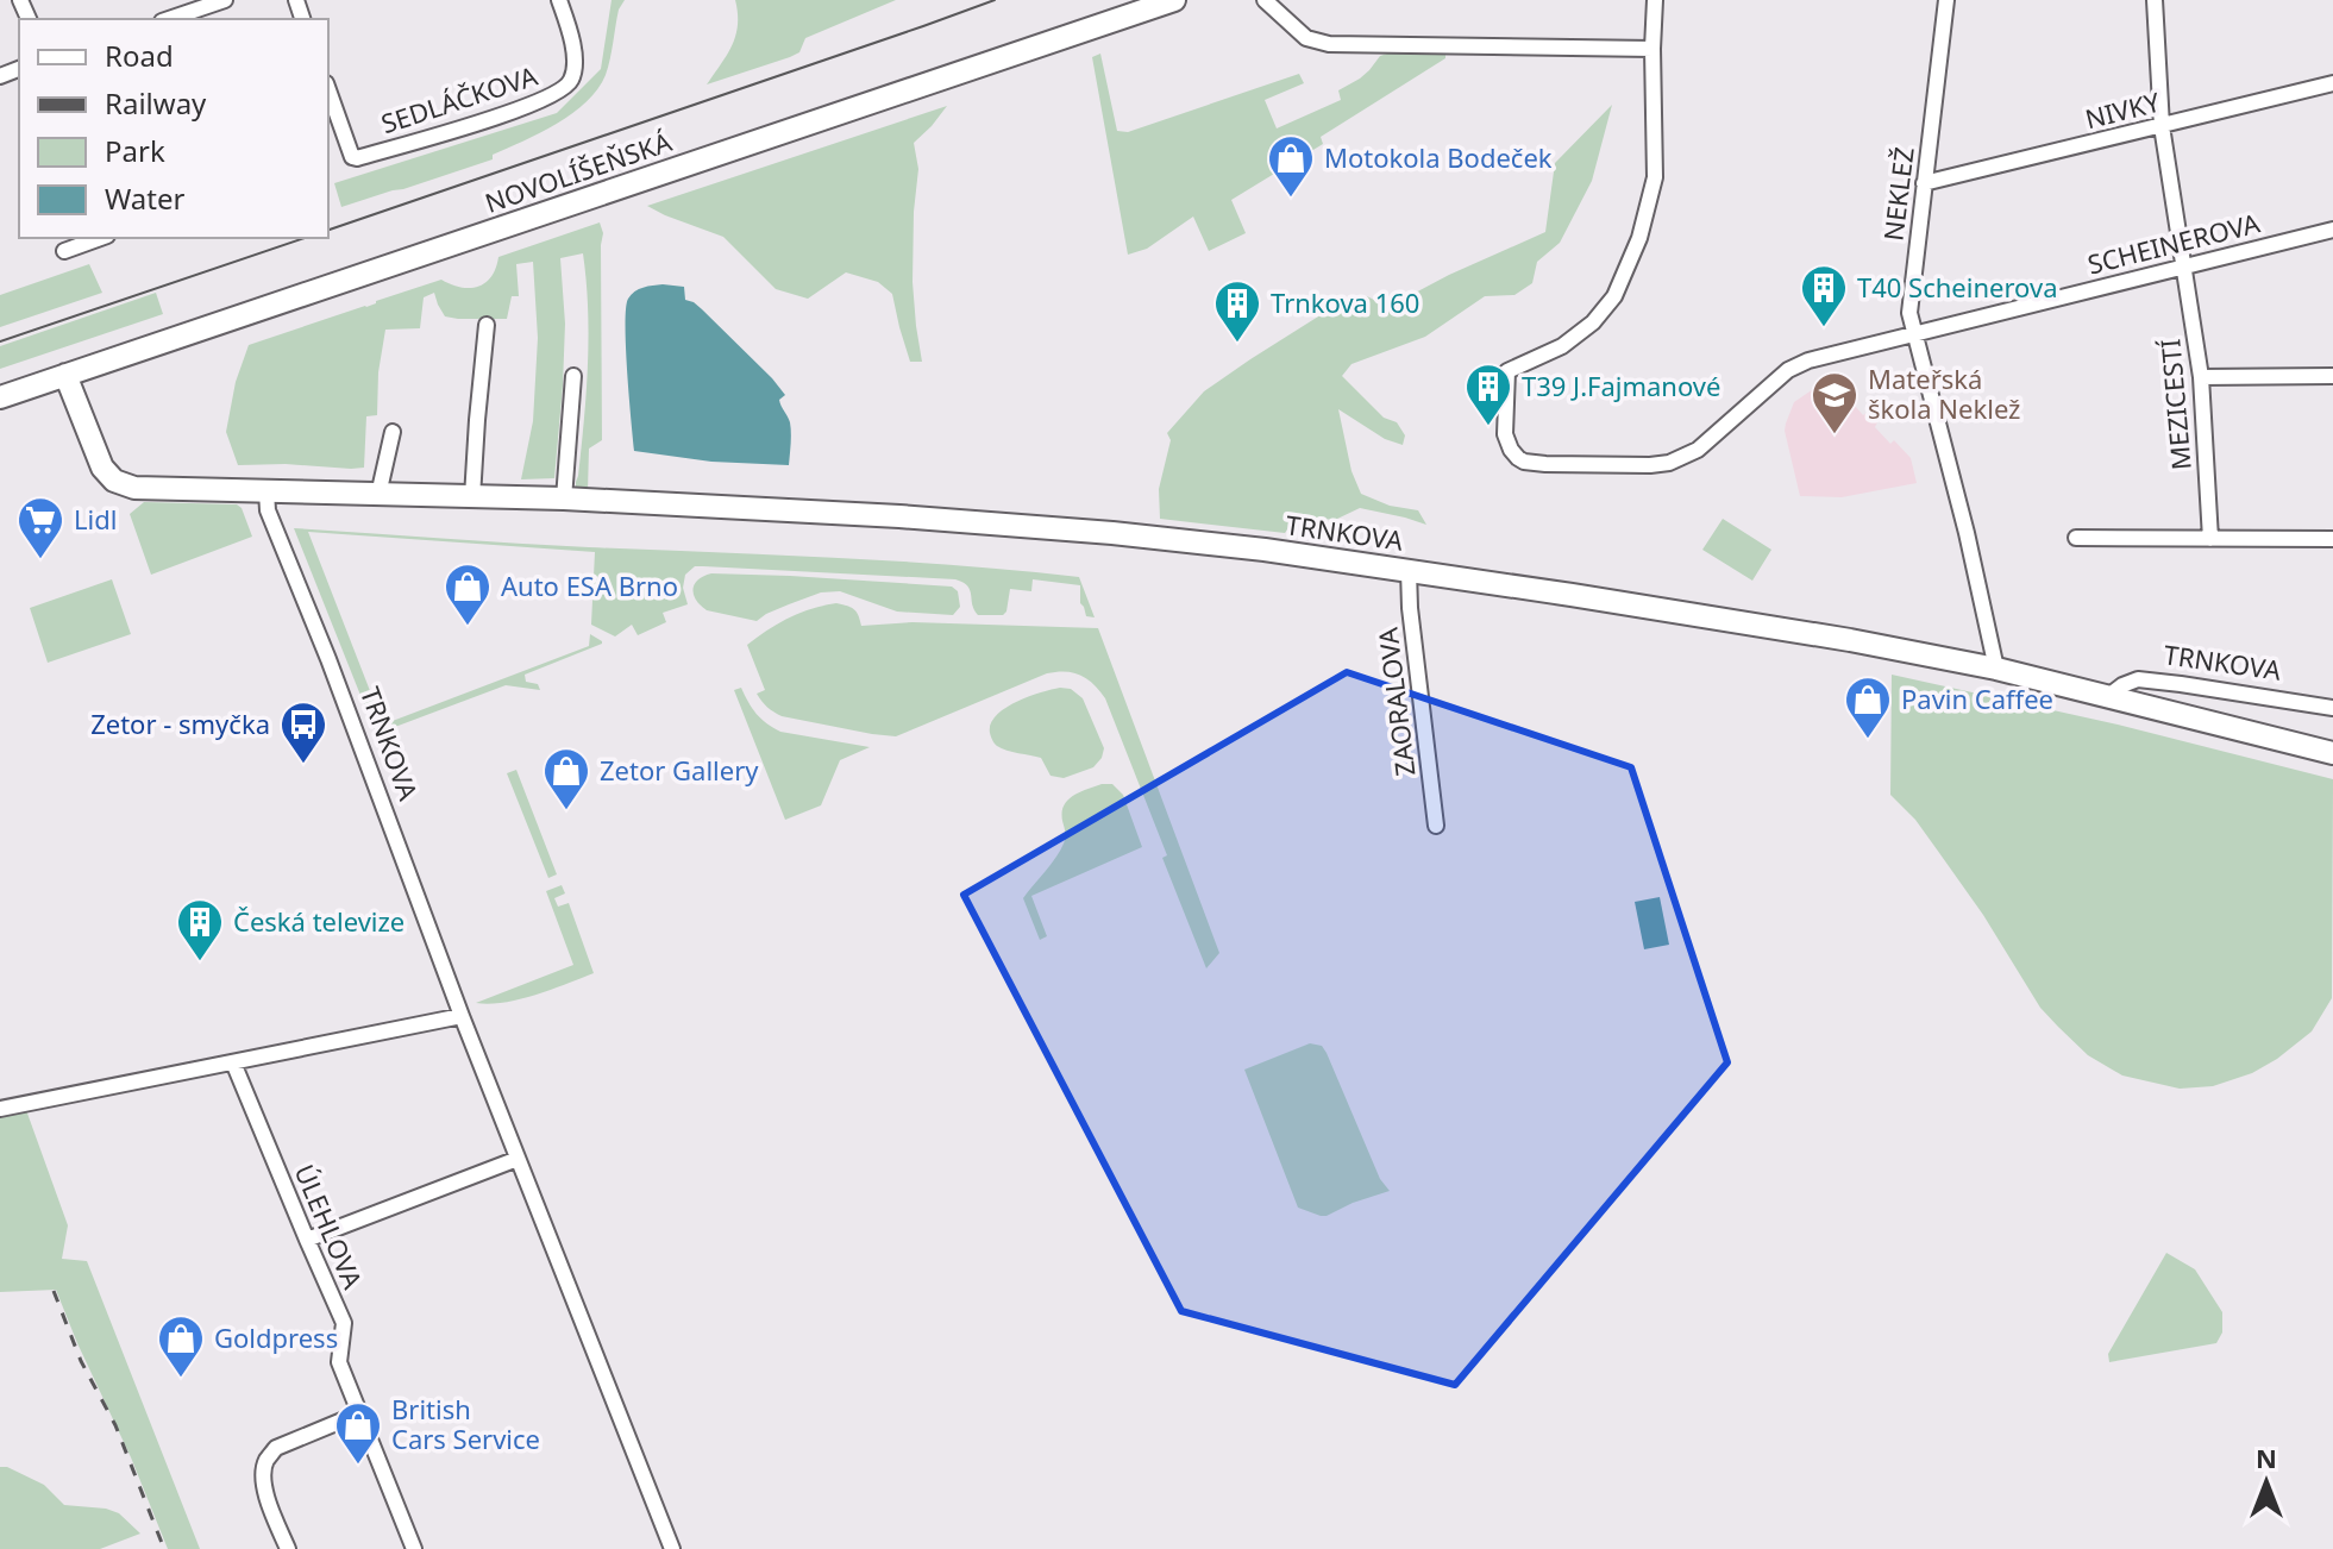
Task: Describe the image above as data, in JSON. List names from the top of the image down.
{
  "streets": {
    "street": [
      "SEDLÁČKOVA",
      "NIVKY",
      "NOVOLÍŠEŇSKÁ",
      "NEKLEŽ",
      "SCHEINEROVA",
      "MEZICESTÍ",
      "TRNKOVA",
      "ZAORALOVA",
      "ÚLEHLOVA"
    ]
  },
  "crossings": [
    ["NIVKY", "NEKLEŽ"],
    ["NIVKY", "MEZICESTÍ"],
    ["NOVOLÍŠEŇSKÁ", "TRNKOVA"],
    ["NEKLEŽ", "SCHEINEROVA"],
    ["NEKLEŽ", "TRNKOVA"],
    ["SCHEINEROVA", "MEZICESTÍ"],
    ["TRNKOVA", "ZAORALOVA"]
  ],
  "places": {
    "shop": [
      "Motokola Bodeček",
      "Auto ESA Brno",
      "Pavin Caffee",
      "Zetor Gallery",
      "Goldpress",
      "British Cars Service"
    ],
    "building": [
      "T40 Scheinerova",
      "Trnkova 160",
      "T39 J.Fajmanové",
      "Česká televize"
    ],
    "school or university": ["Mateřská škola Neklež"],
    "supermarket": ["Lidl"],
    "bus stop": ["Zetor - smyčka"]
  },
  "legend": [
    "Road",
    "Railway",
    "Park",
    "Water"
  ],
  "north": "top"
}
